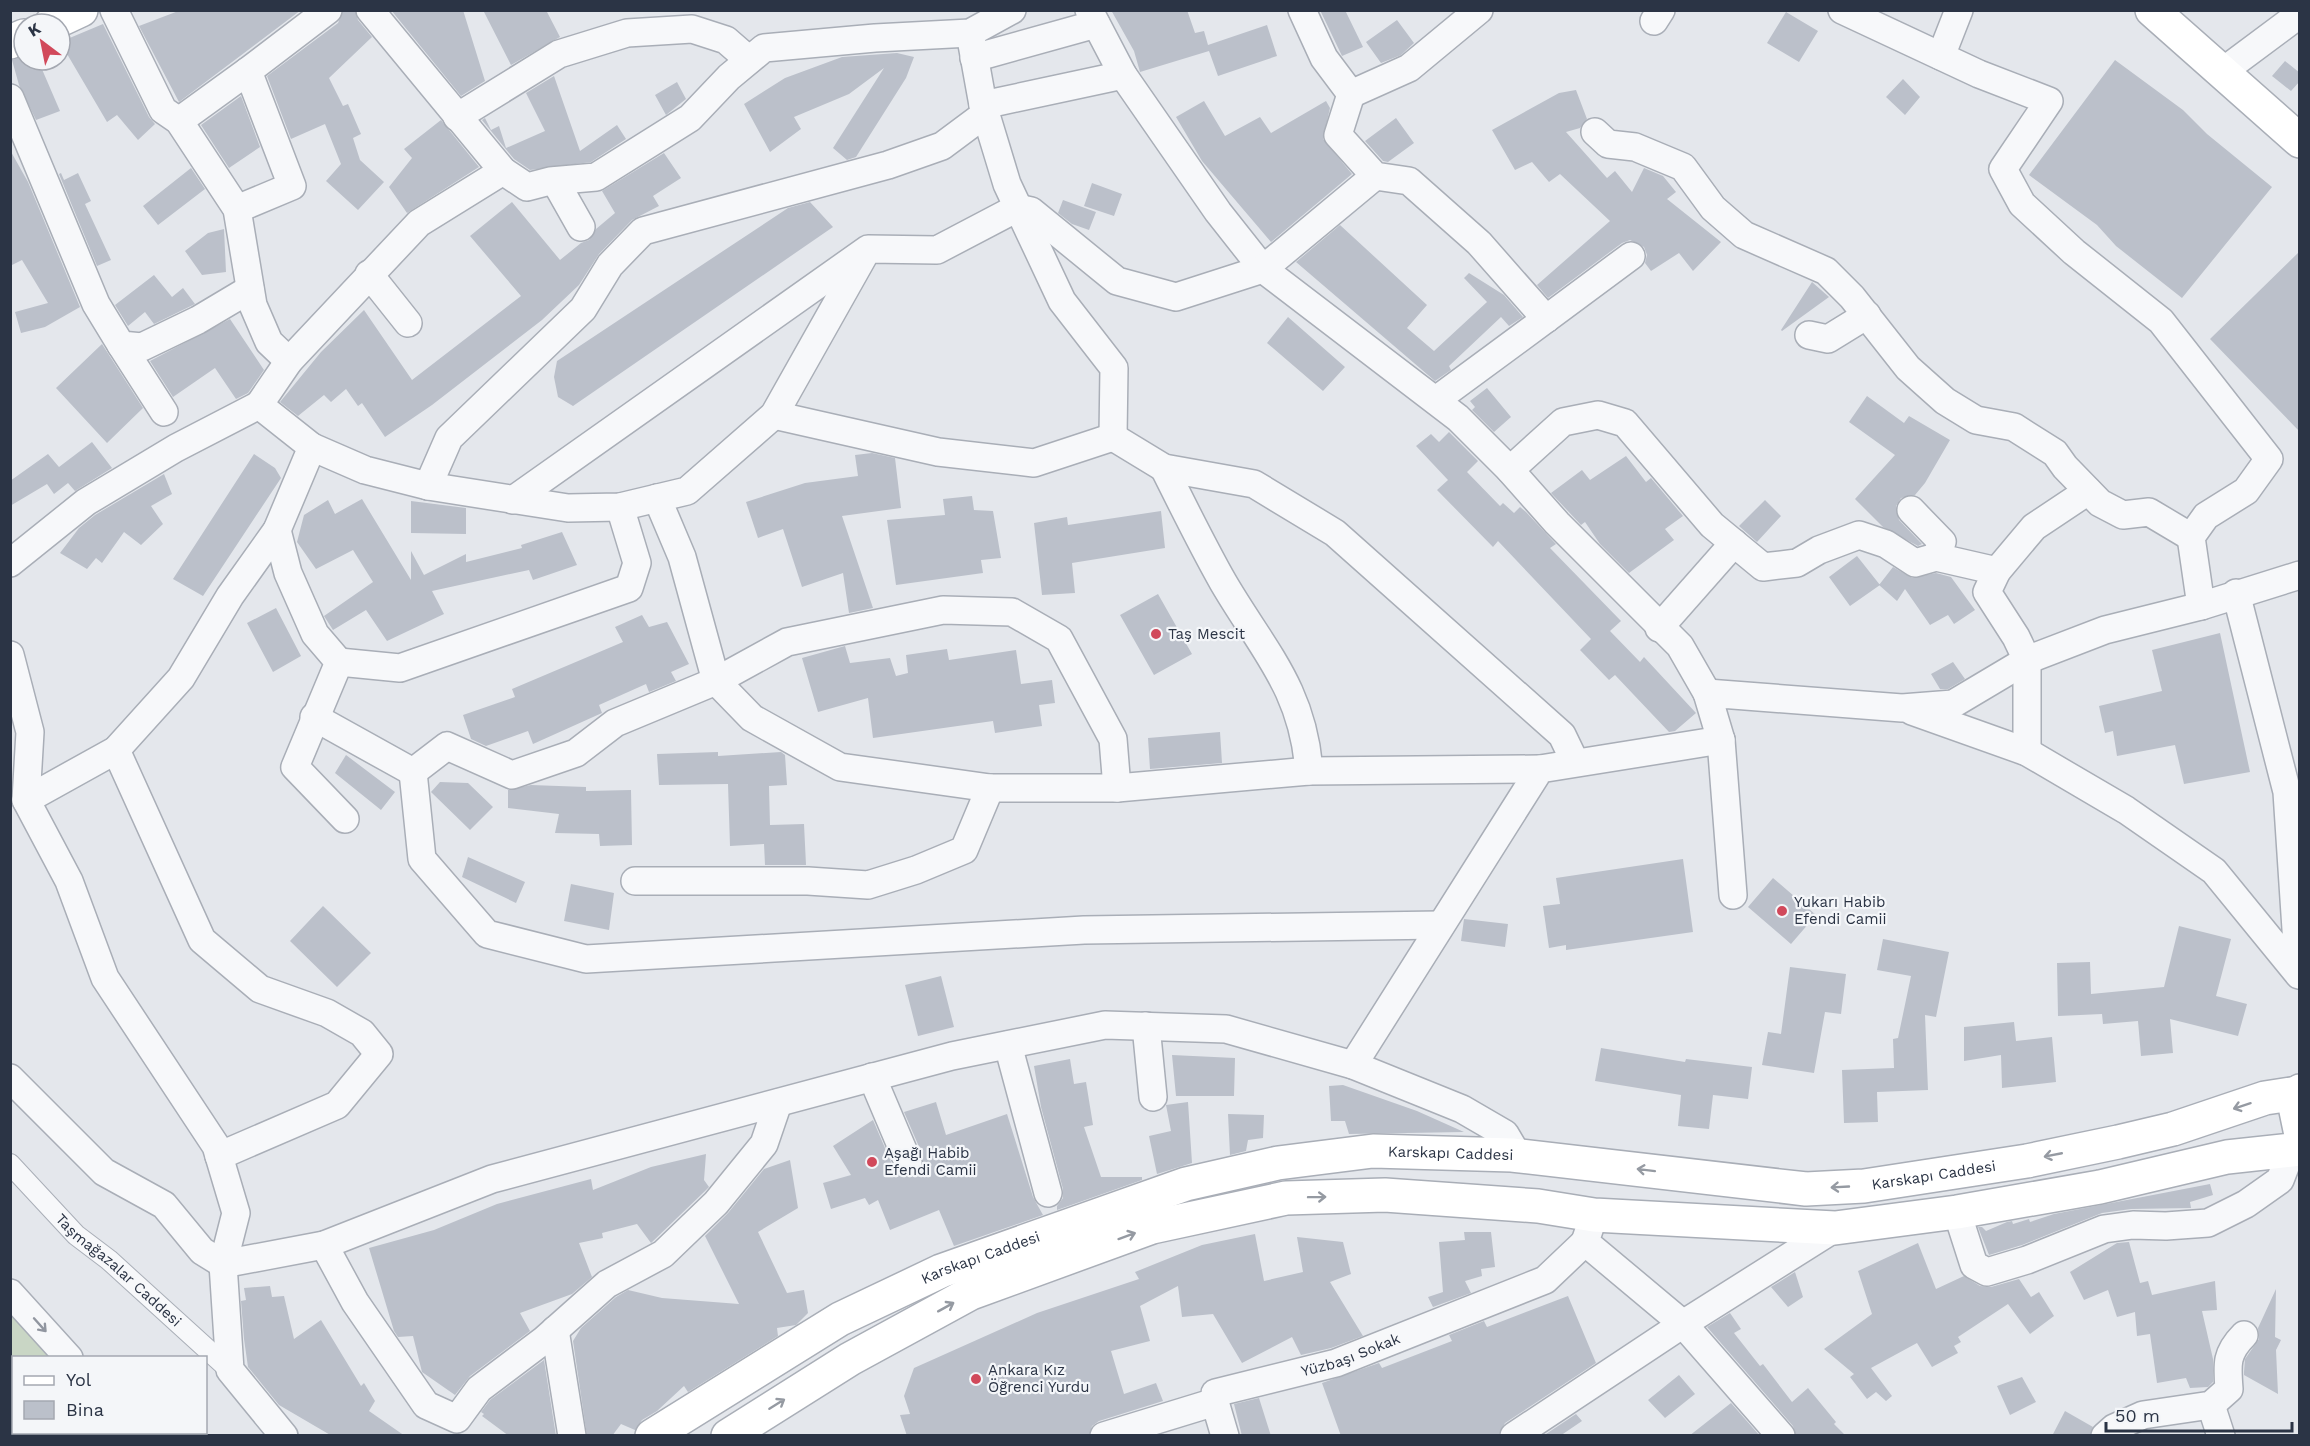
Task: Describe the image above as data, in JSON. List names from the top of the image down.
{
  "streets": {
    "main road": ["Karskapı Caddesi"],
    "street": ["Taşmağazalar Caddesi", "Yüzbaşı Sokak"]
  },
  "places": [
    "Taş Mescit",
    "Yukarı Habib Efendi Camii",
    "Aşağı Habib Efendi Camii",
    "Ankara Kız Öğrenci Yurdu"
  ],
  "legend": ["Yol", "Bina"],
  "scale_bar": "50 m",
  "north": "top left"
}
